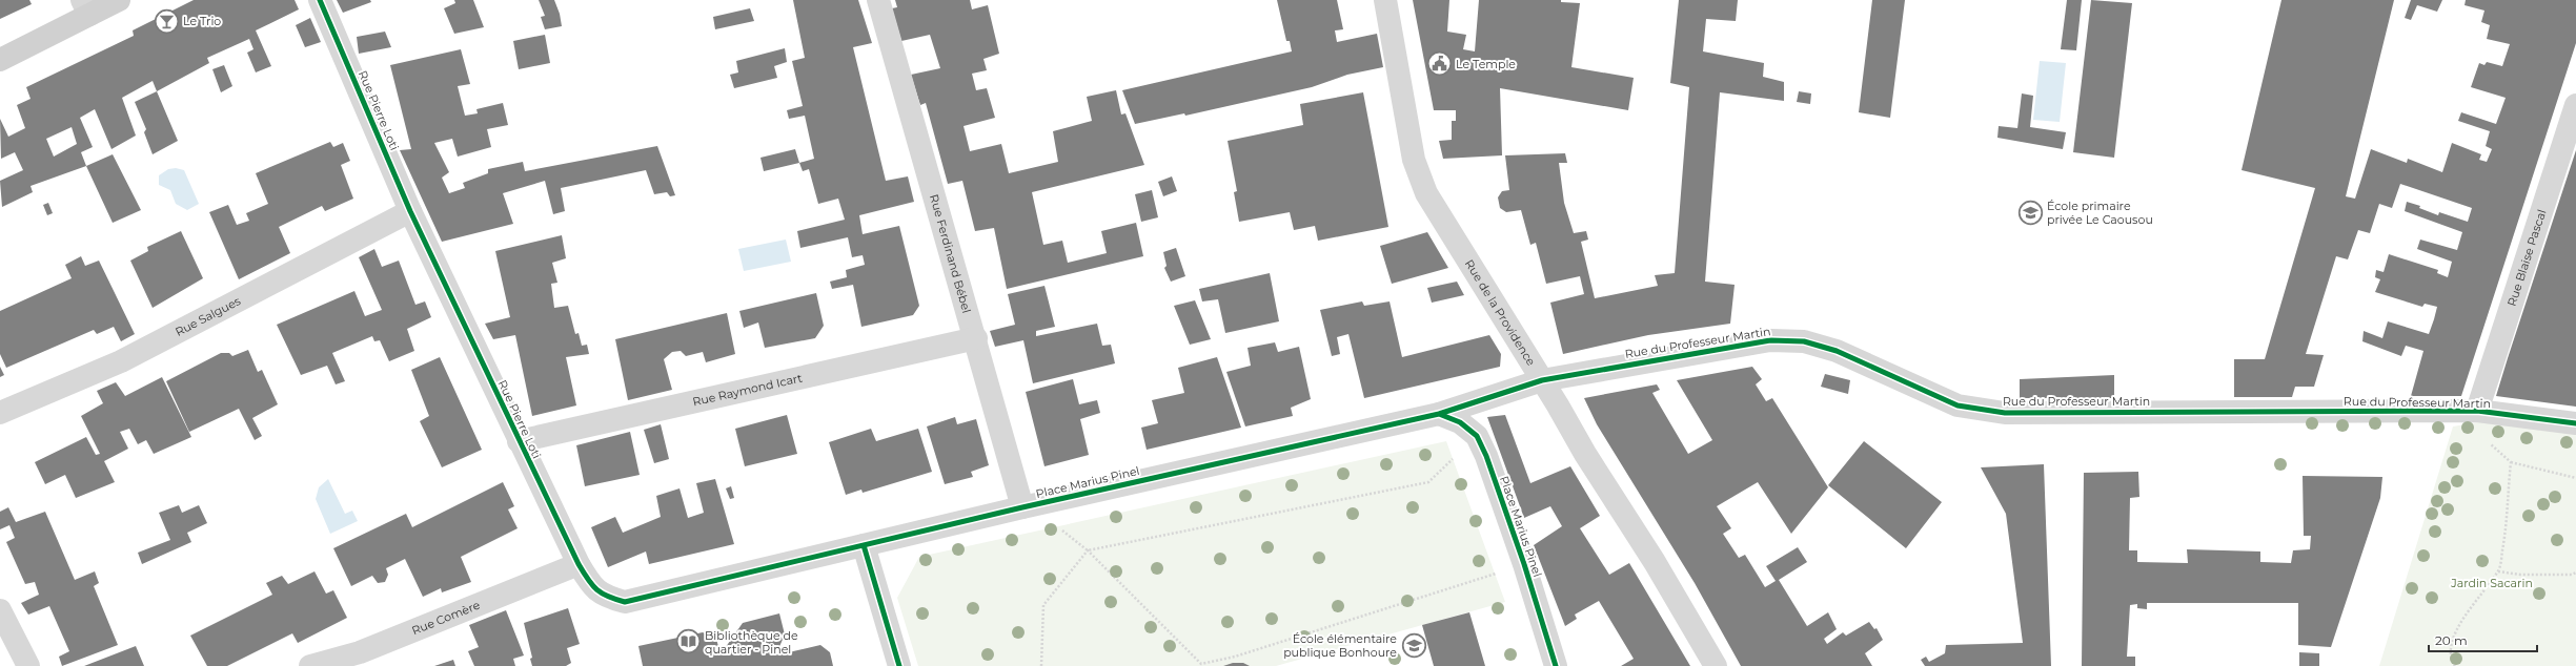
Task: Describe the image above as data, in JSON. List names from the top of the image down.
{
  "streets": {
    "street": [
      "Rue Pierre Loti",
      "Rue Ferdinand Bébel",
      "Rue Blaise Pascal",
      "Rue de la Providence",
      "Rue Salgues",
      "Rue du Professeur Martin",
      "Rue Raymond Icart",
      "Place Marius Pinel",
      "Rue Comère"
    ]
  },
  "crossings": [
    ["Rue Pierre Loti", "Rue Salgues"],
    ["Rue Pierre Loti", "Rue Raymond Icart"],
    ["Rue Pierre Loti", "Place Marius Pinel"],
    ["Rue Pierre Loti", "Rue Comère"],
    ["Rue Ferdinand Bébel", "Rue Raymond Icart"],
    ["Rue Ferdinand Bébel", "Place Marius Pinel"],
    ["Rue Blaise Pascal", "Rue du Professeur Martin"],
    ["Rue de la Providence", "Rue du Professeur Martin"],
    ["Rue de la Providence", "Place Marius Pinel"],
    ["Rue du Professeur Martin", "Place Marius Pinel"]
  ],
  "parks": ["Jardin Sacarin"],
  "places": {
    "bar": ["Le Trio"],
    "public building": ["Le Temple"],
    "school or university": ["École primaire privée Le Caousou", "École élémentaire publique Bonhoure"],
    "library": ["Bibliothèque de quartier - Pinel"]
  },
  "scale_bar": "20 m"
}
